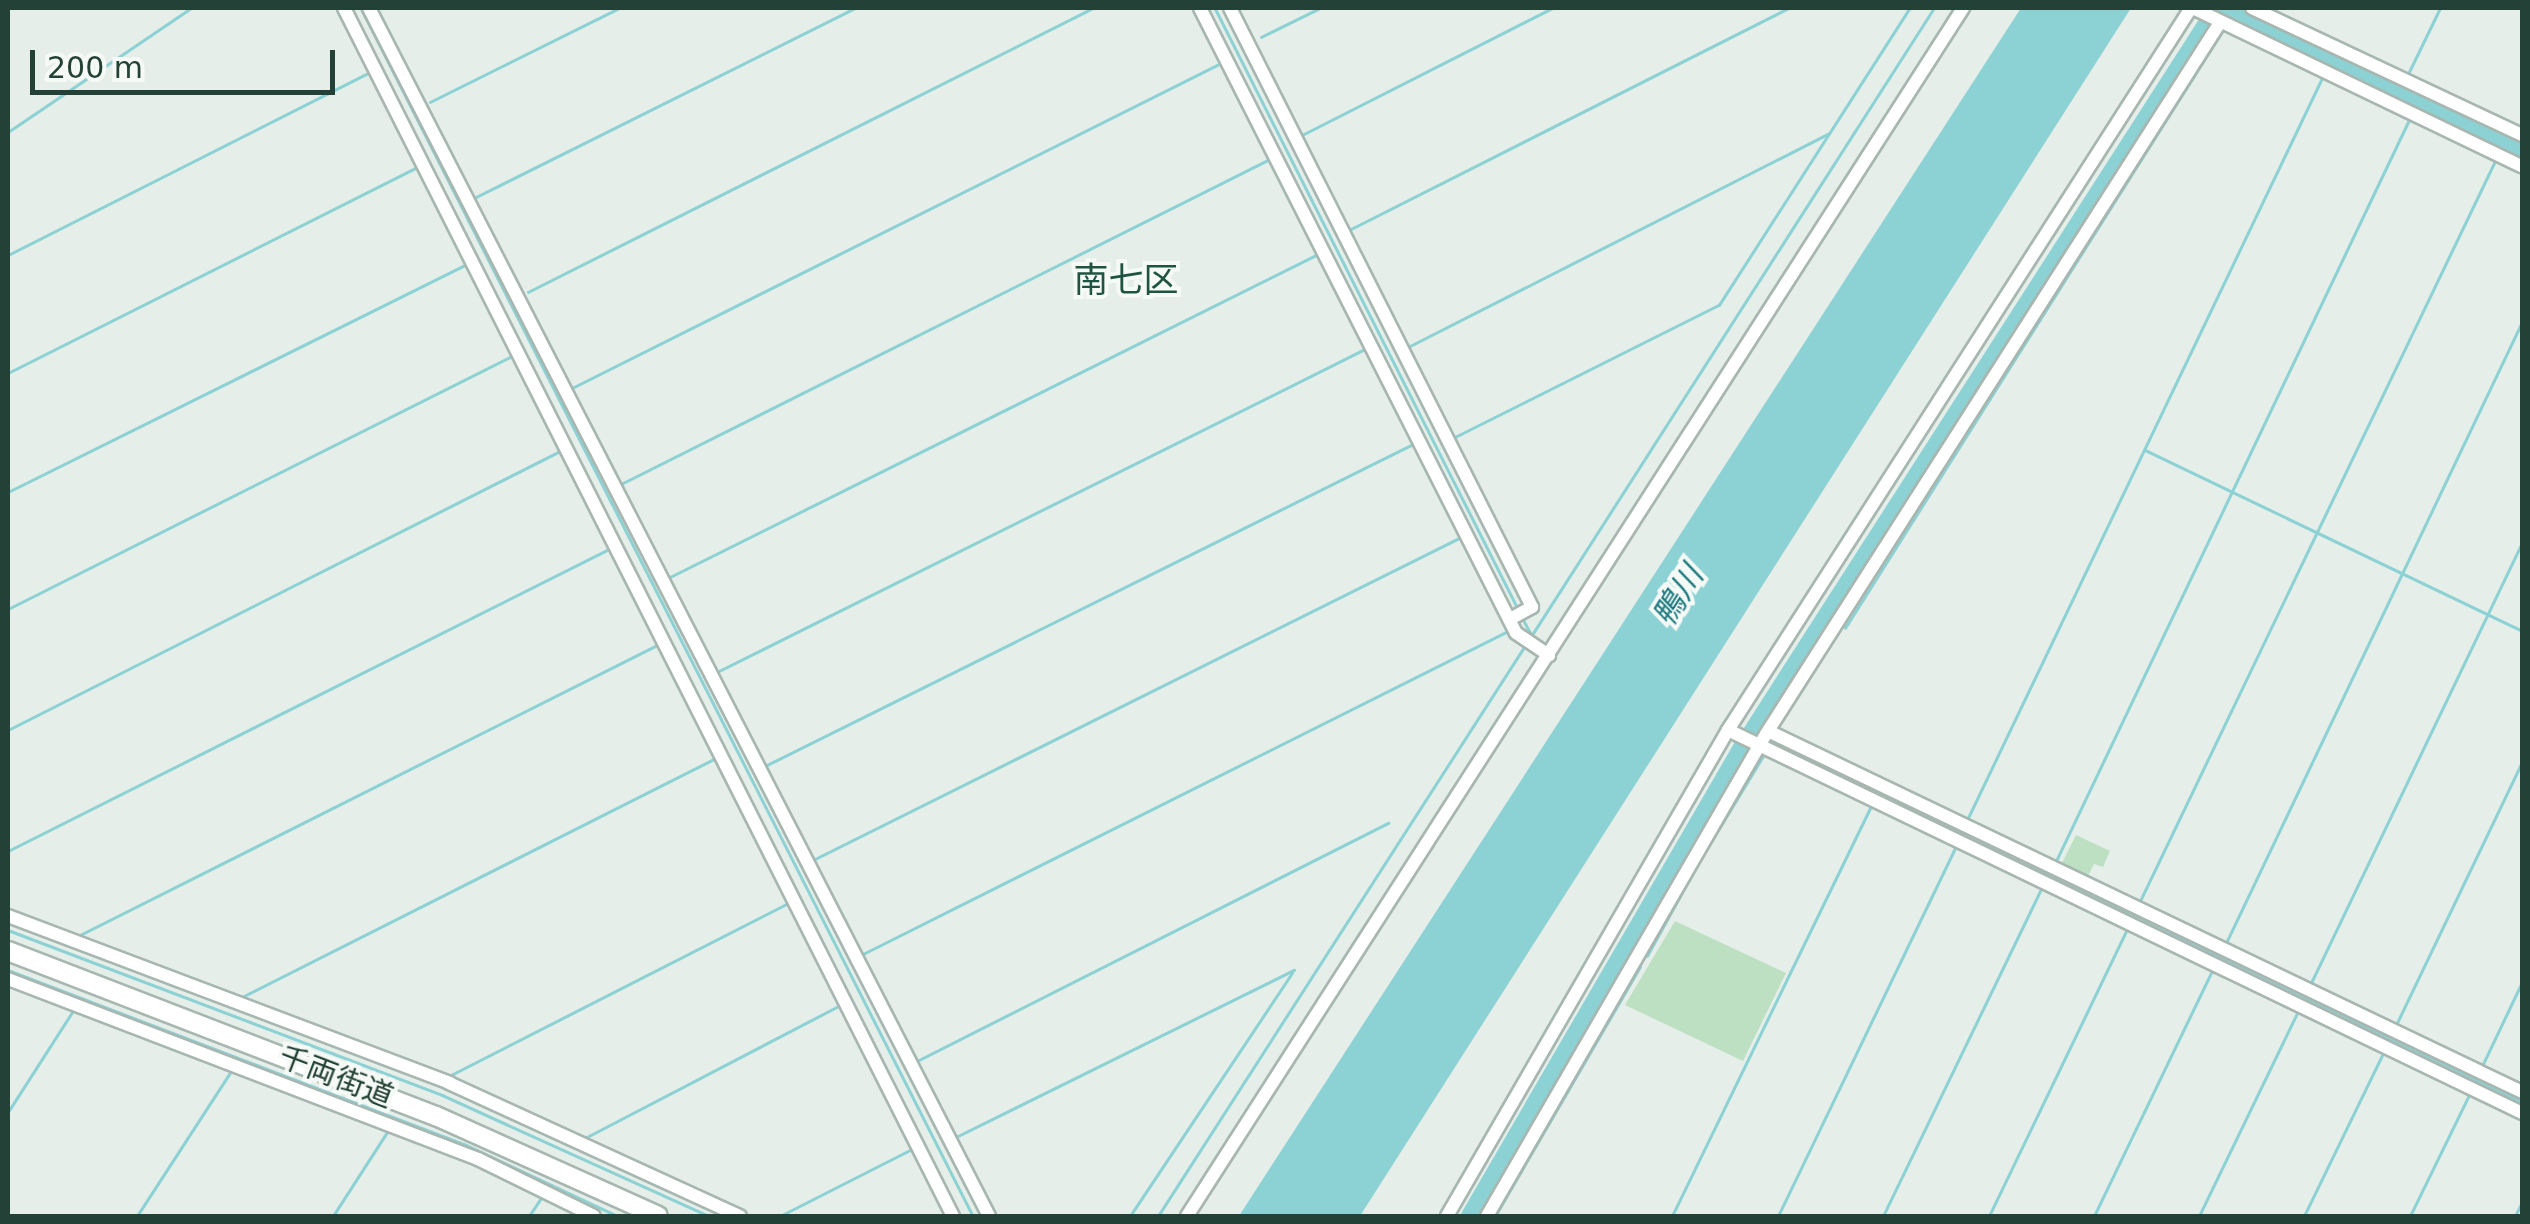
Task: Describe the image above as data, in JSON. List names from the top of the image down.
{
  "streets": {
    "street": ["千両街道"]
  },
  "districts": ["南七区"],
  "water": ["鴨川"],
  "scale_bar": "200 m"
}
